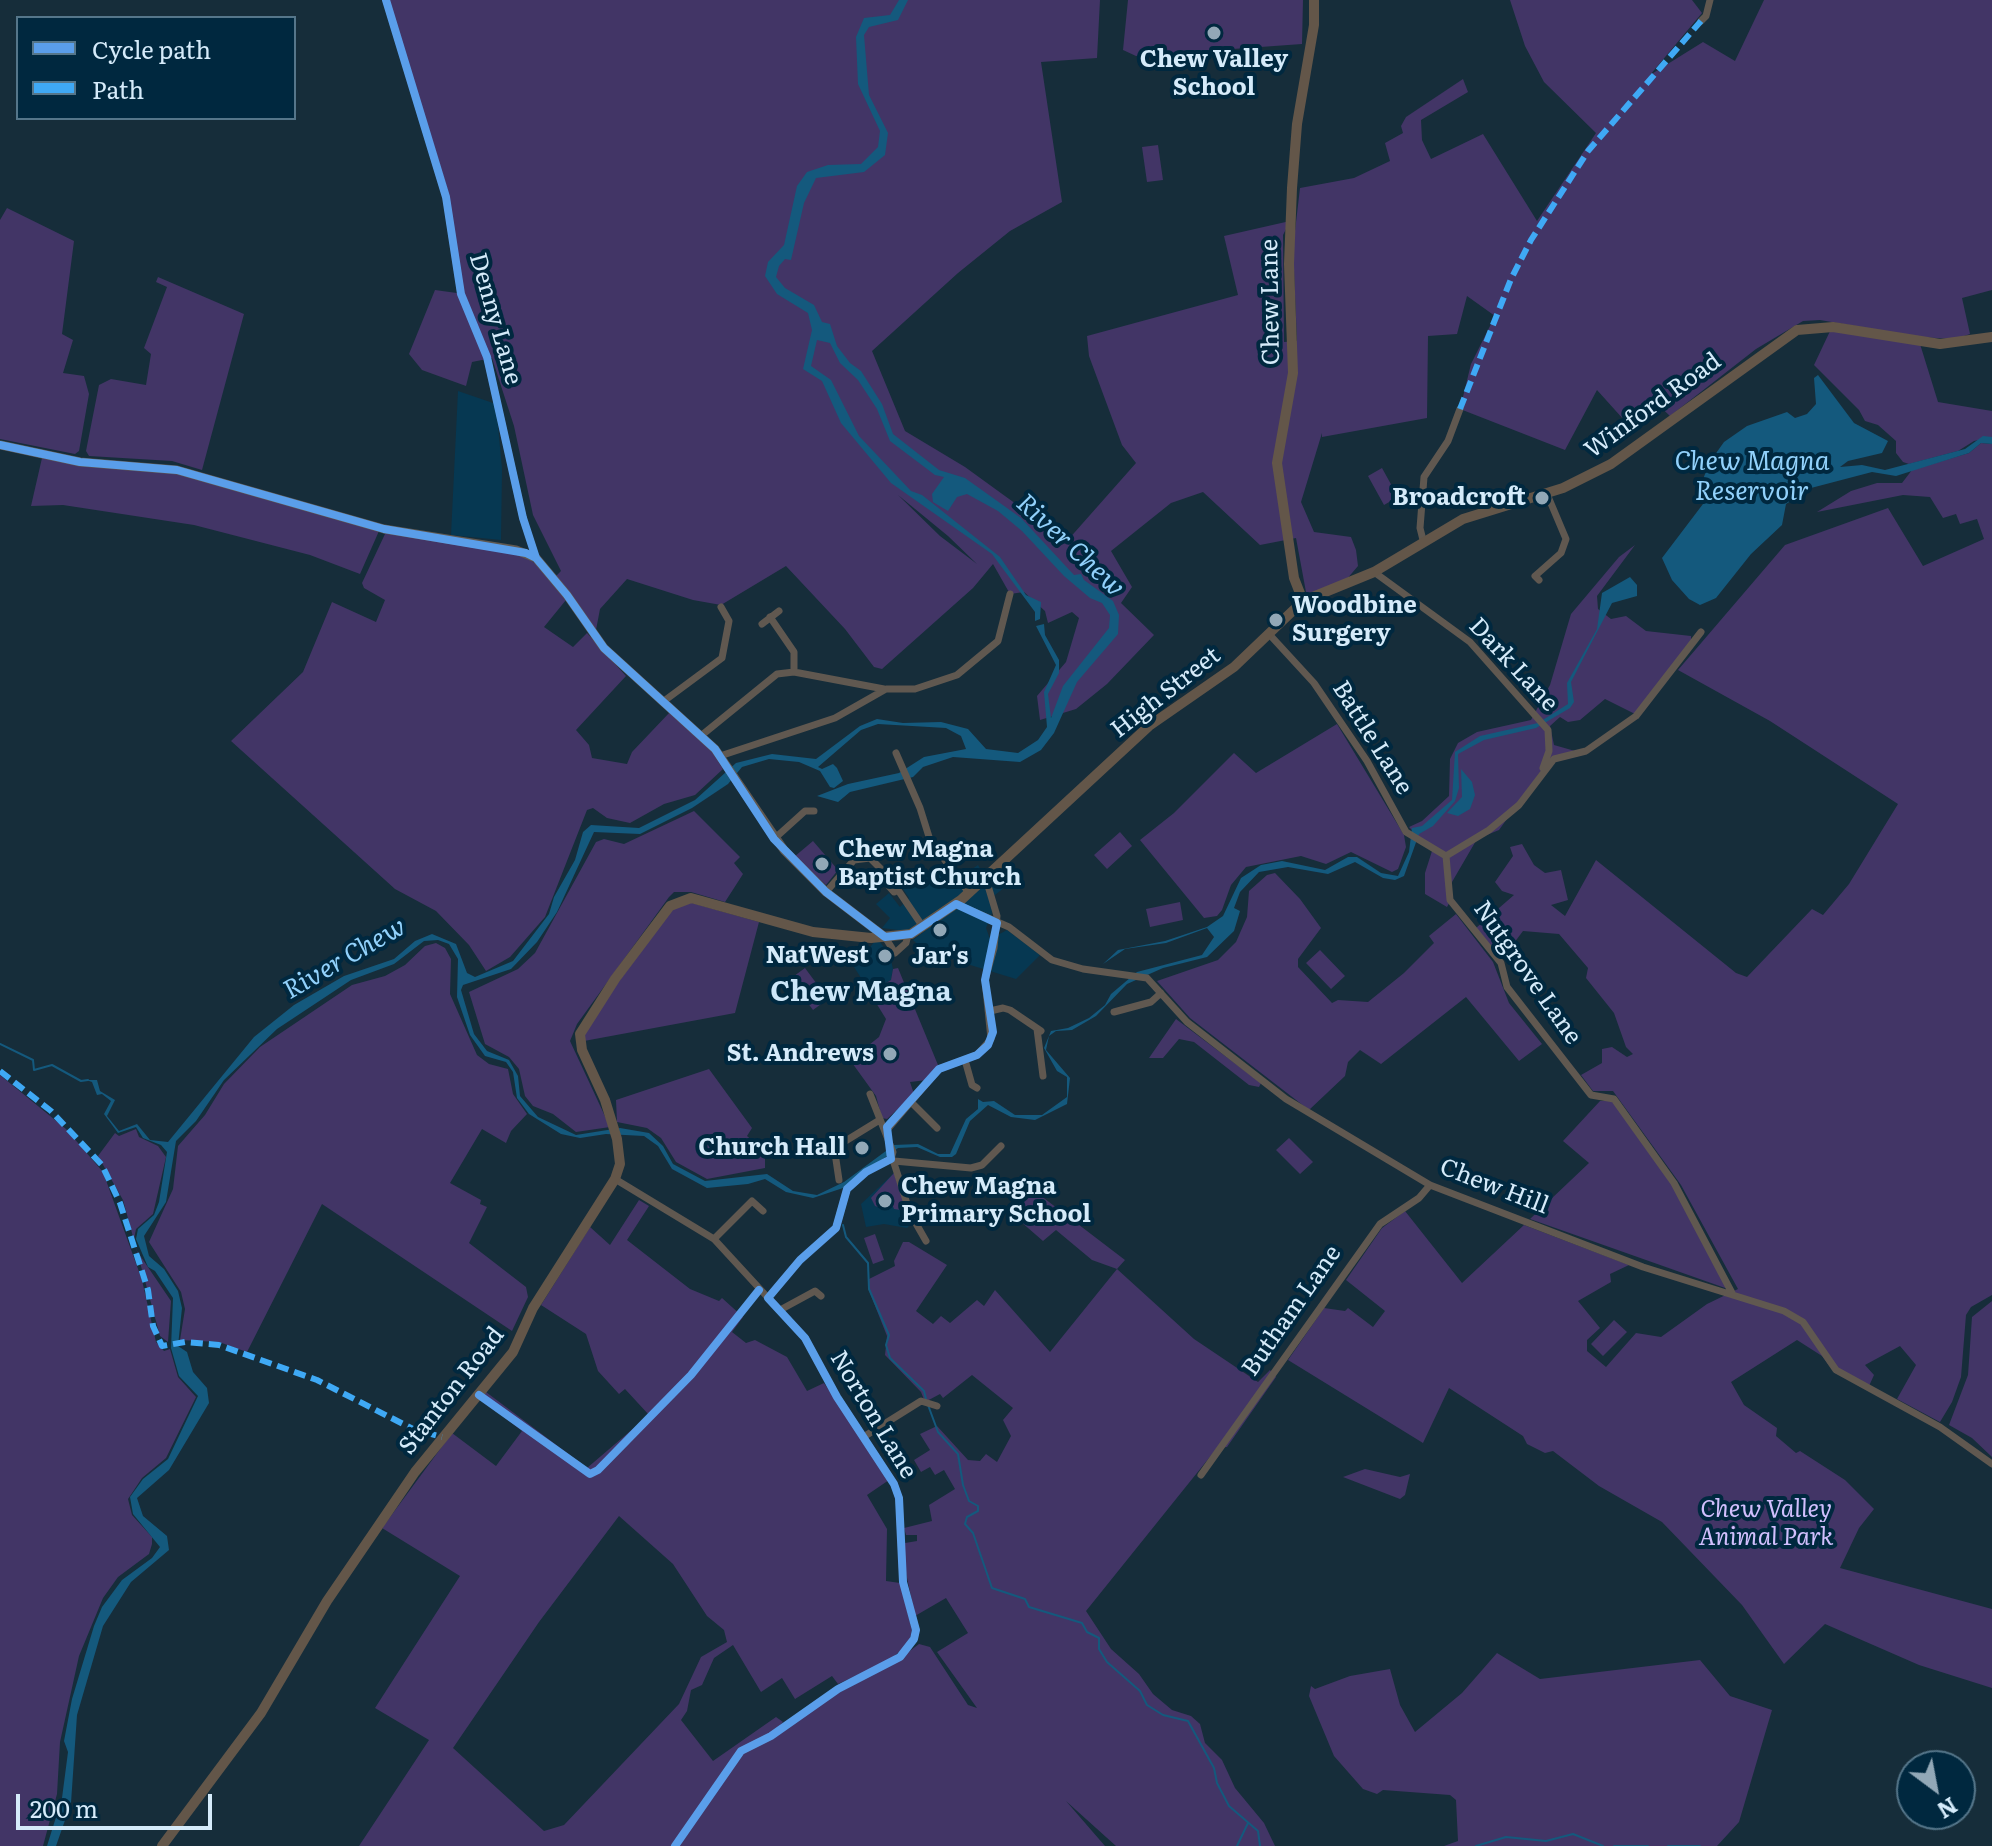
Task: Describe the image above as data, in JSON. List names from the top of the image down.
{
  "streets": {
    "main road": [
      "Chew Lane",
      "Winford Road",
      "High Street",
      "Stanton Road"
    ],
    "street": [
      "Denny Lane",
      "Dark Lane",
      "Battle Lane",
      "Nutgrove Lane",
      "Chew Hill",
      "Butham Lane",
      "Norton Lane"
    ]
  },
  "crossings": [
    ["Chew Lane", "Winford Road"],
    ["Chew Lane", "High Street"],
    ["Winford Road", "Dark Lane"],
    ["Winford Road", "High Street"],
    ["High Street", "Battle Lane"],
    ["High Street", "Chew Hill"],
    ["Battle Lane", "Nutgrove Lane"],
    ["Nutgrove Lane", "Chew Hill"],
    ["Chew Hill", "Butham Lane"],
    ["Stanton Road", "Norton Lane"]
  ],
  "districts": ["Chew Magna"],
  "water": ["Chew Magna Reservoir", "River Chew"],
  "parks": ["Chew Valley Animal Park"],
  "places": [
    "Chew Valley School",
    "Broadcroft",
    "Woodbine Surgery",
    "Chew Magna Baptist Church",
    "Jar's",
    "NatWest",
    "St. Andrews",
    "Church Hall",
    "Chew Magna Primary School"
  ],
  "legend": ["Cycle path", "Path"],
  "scale_bar": "200 m",
  "north": "bottom right"
}
